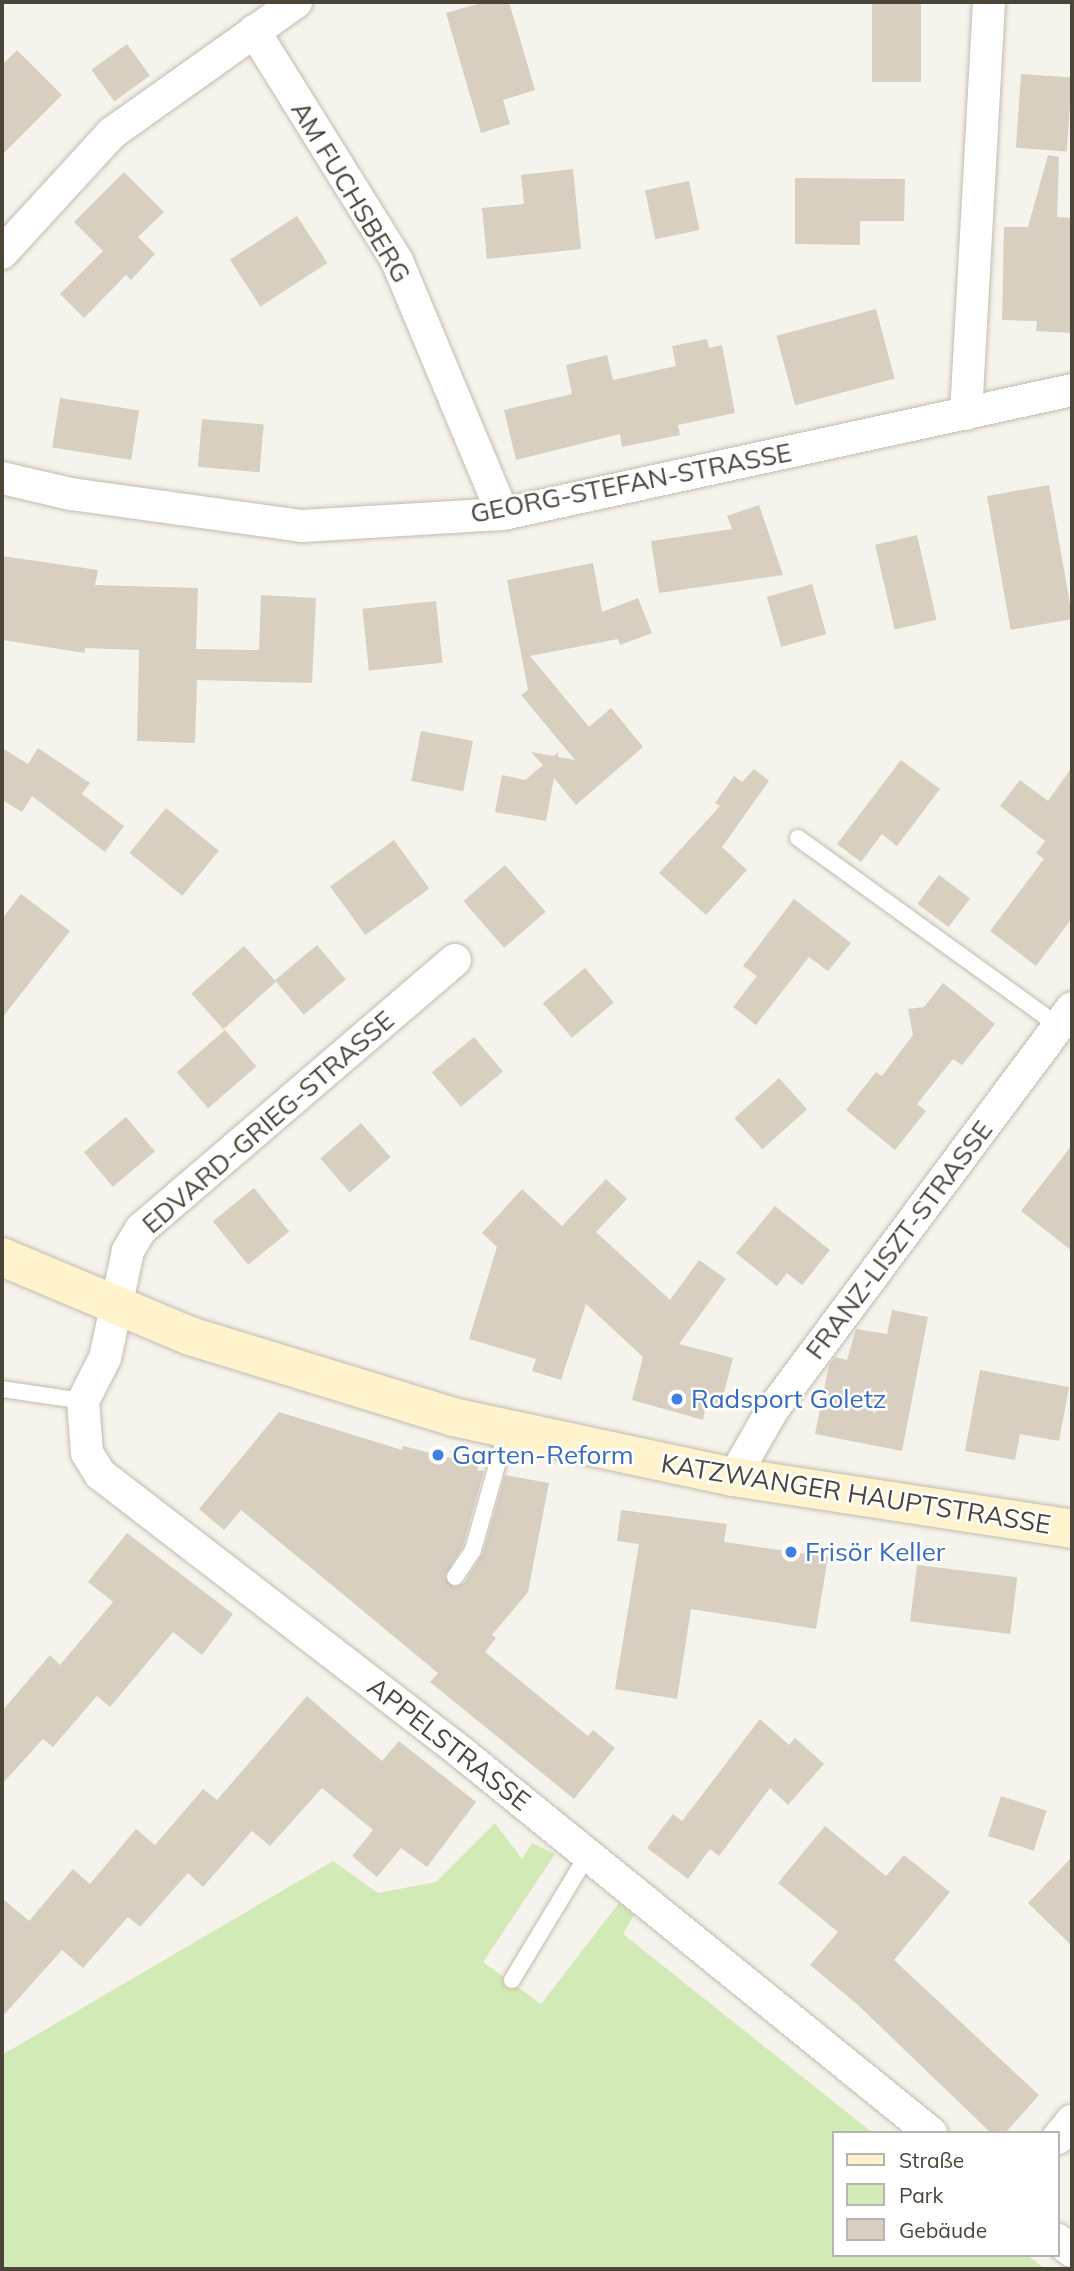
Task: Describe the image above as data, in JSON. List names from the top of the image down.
{
  "streets": {
    "main road": ["KATZWANGER HAUPTSTRASSE"],
    "street": [
      "AM FUCHSBERG",
      "GEORG-STEFAN-STRASSE",
      "EDVARD-GRIEG-STRASSE",
      "FRANZ-LISZT-STRASSE",
      "APPELSTRASSE"
    ]
  },
  "crossings": [
    ["AM FUCHSBERG", "GEORG-STEFAN-STRASSE"],
    ["EDVARD-GRIEG-STRASSE", "KATZWANGER HAUPTSTRASSE"],
    ["FRANZ-LISZT-STRASSE", "KATZWANGER HAUPTSTRASSE"]
  ],
  "places": ["Radsport Goletz", "Garten-Reform", "Frisör Keller"],
  "legend": ["Straße", "Park", "Gebäude"]
}
